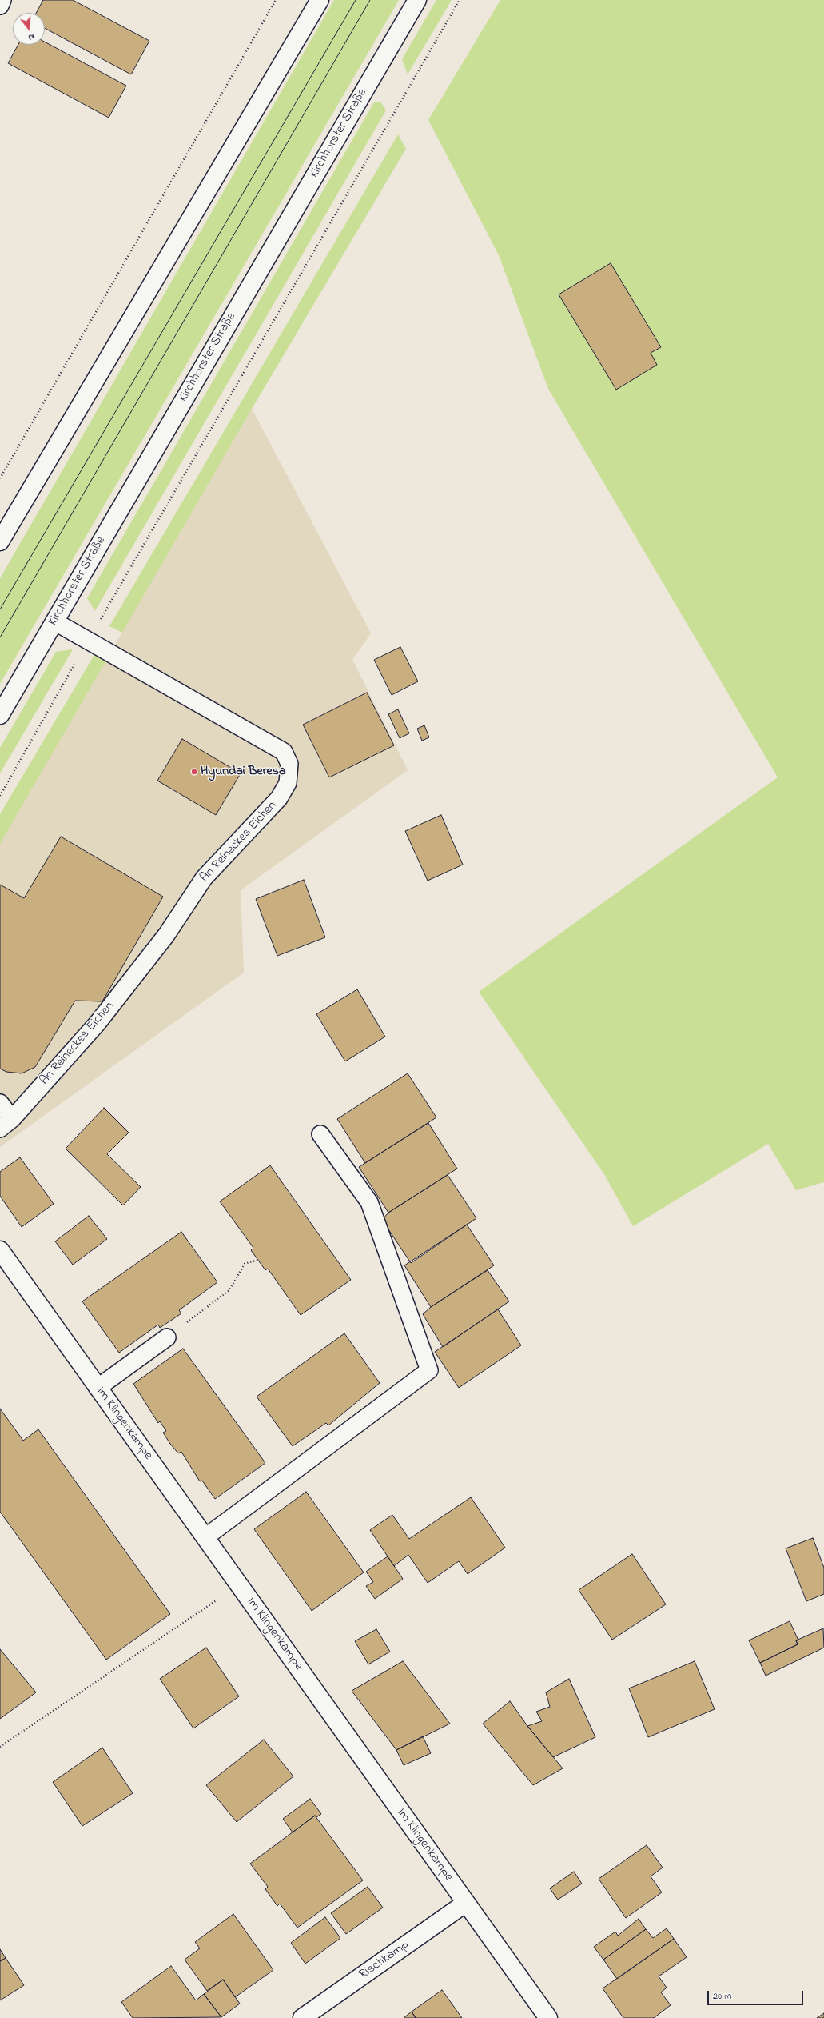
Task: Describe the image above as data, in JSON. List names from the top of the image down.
{
  "streets": {
    "main road": ["Kirchhorster Straße", "Im Klingenkampe", "Rischkamp"],
    "lane": ["An Reineckes Eichen"]
  },
  "crossings": [
    ["Kirchhorster Straße", "An Reineckes Eichen"],
    ["Im Klingenkampe", "Rischkamp"]
  ],
  "places": ["Hyundai Beresa"],
  "scale_bar": "20 m",
  "north": "bottom"
}
